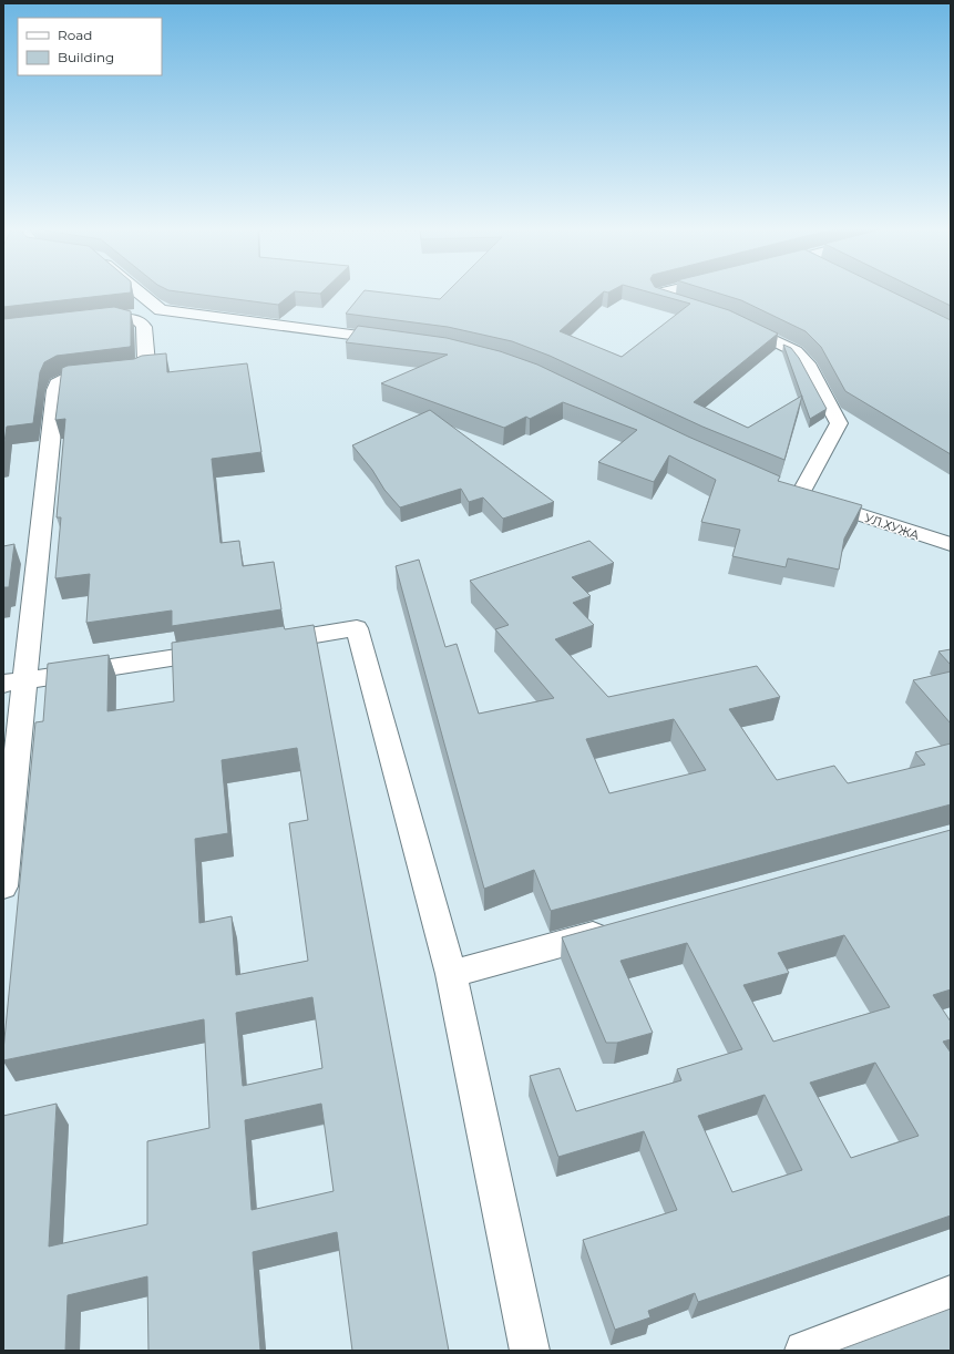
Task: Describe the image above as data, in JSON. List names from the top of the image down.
{
  "streets": {
    "street": ["УЛ.ХУЖА"]
  },
  "legend": ["Road", "Building"]
}
